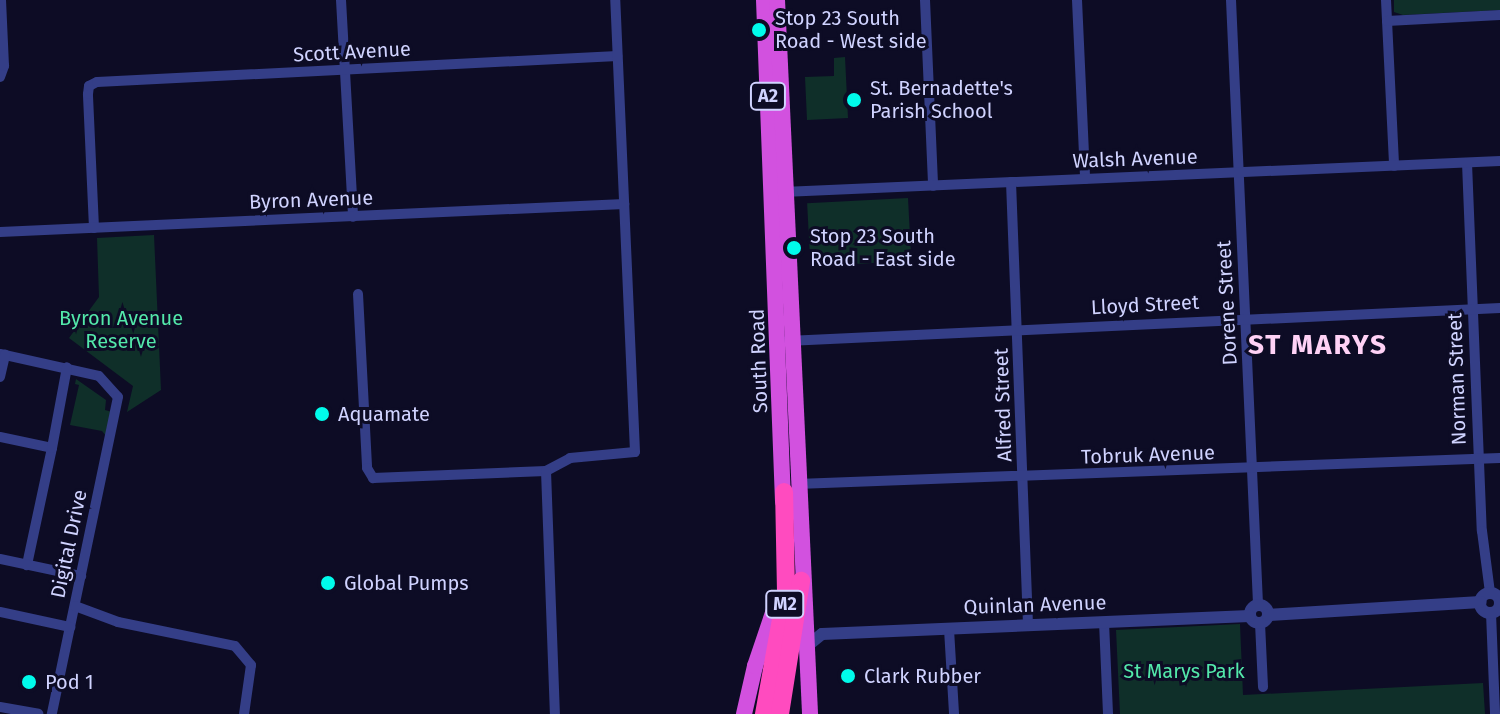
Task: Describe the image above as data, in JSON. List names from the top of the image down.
{
  "streets": {
    "highway": ["A2", "South Road", "M2"],
    "street": [
      "Scott Avenue",
      "Walsh Avenue",
      "Byron Avenue",
      "Dorene Street",
      "Lloyd Street",
      "Norman Street",
      "Alfred Street",
      "Tobruk Avenue",
      "Digital Drive",
      "Quinlan Avenue"
    ]
  },
  "crossings": [
    ["Scott Avenue", "Byron Avenue"],
    ["Walsh Avenue", "Dorene Street"],
    ["Walsh Avenue", "South Road"],
    ["Walsh Avenue", "Norman Street"],
    ["Walsh Avenue", "Alfred Street"],
    ["Dorene Street", "Lloyd Street"],
    ["Dorene Street", "Tobruk Avenue"],
    ["Dorene Street", "Quinlan Avenue"],
    ["Lloyd Street", "South Road"],
    ["Lloyd Street", "Norman Street"],
    ["Lloyd Street", "Alfred Street"],
    ["South Road", "Tobruk Avenue"],
    ["South Road", "M2"],
    ["Norman Street", "Tobruk Avenue"],
    ["Norman Street", "Quinlan Avenue"],
    ["Alfred Street", "Tobruk Avenue"],
    ["Alfred Street", "Quinlan Avenue"],
    ["Tobruk Avenue", "M2"]
  ],
  "districts": ["ST MARYS"],
  "parks": ["Byron Avenue Reserve", "St Marys Park"],
  "places": [
    "Stop 23 South Road - West side",
    "St. Bernadette's Parish School",
    "Stop 23 South Road - East side",
    "Aquamate",
    "Global Pumps",
    "Clark Rubber",
    "Pod 1"
  ]
}
